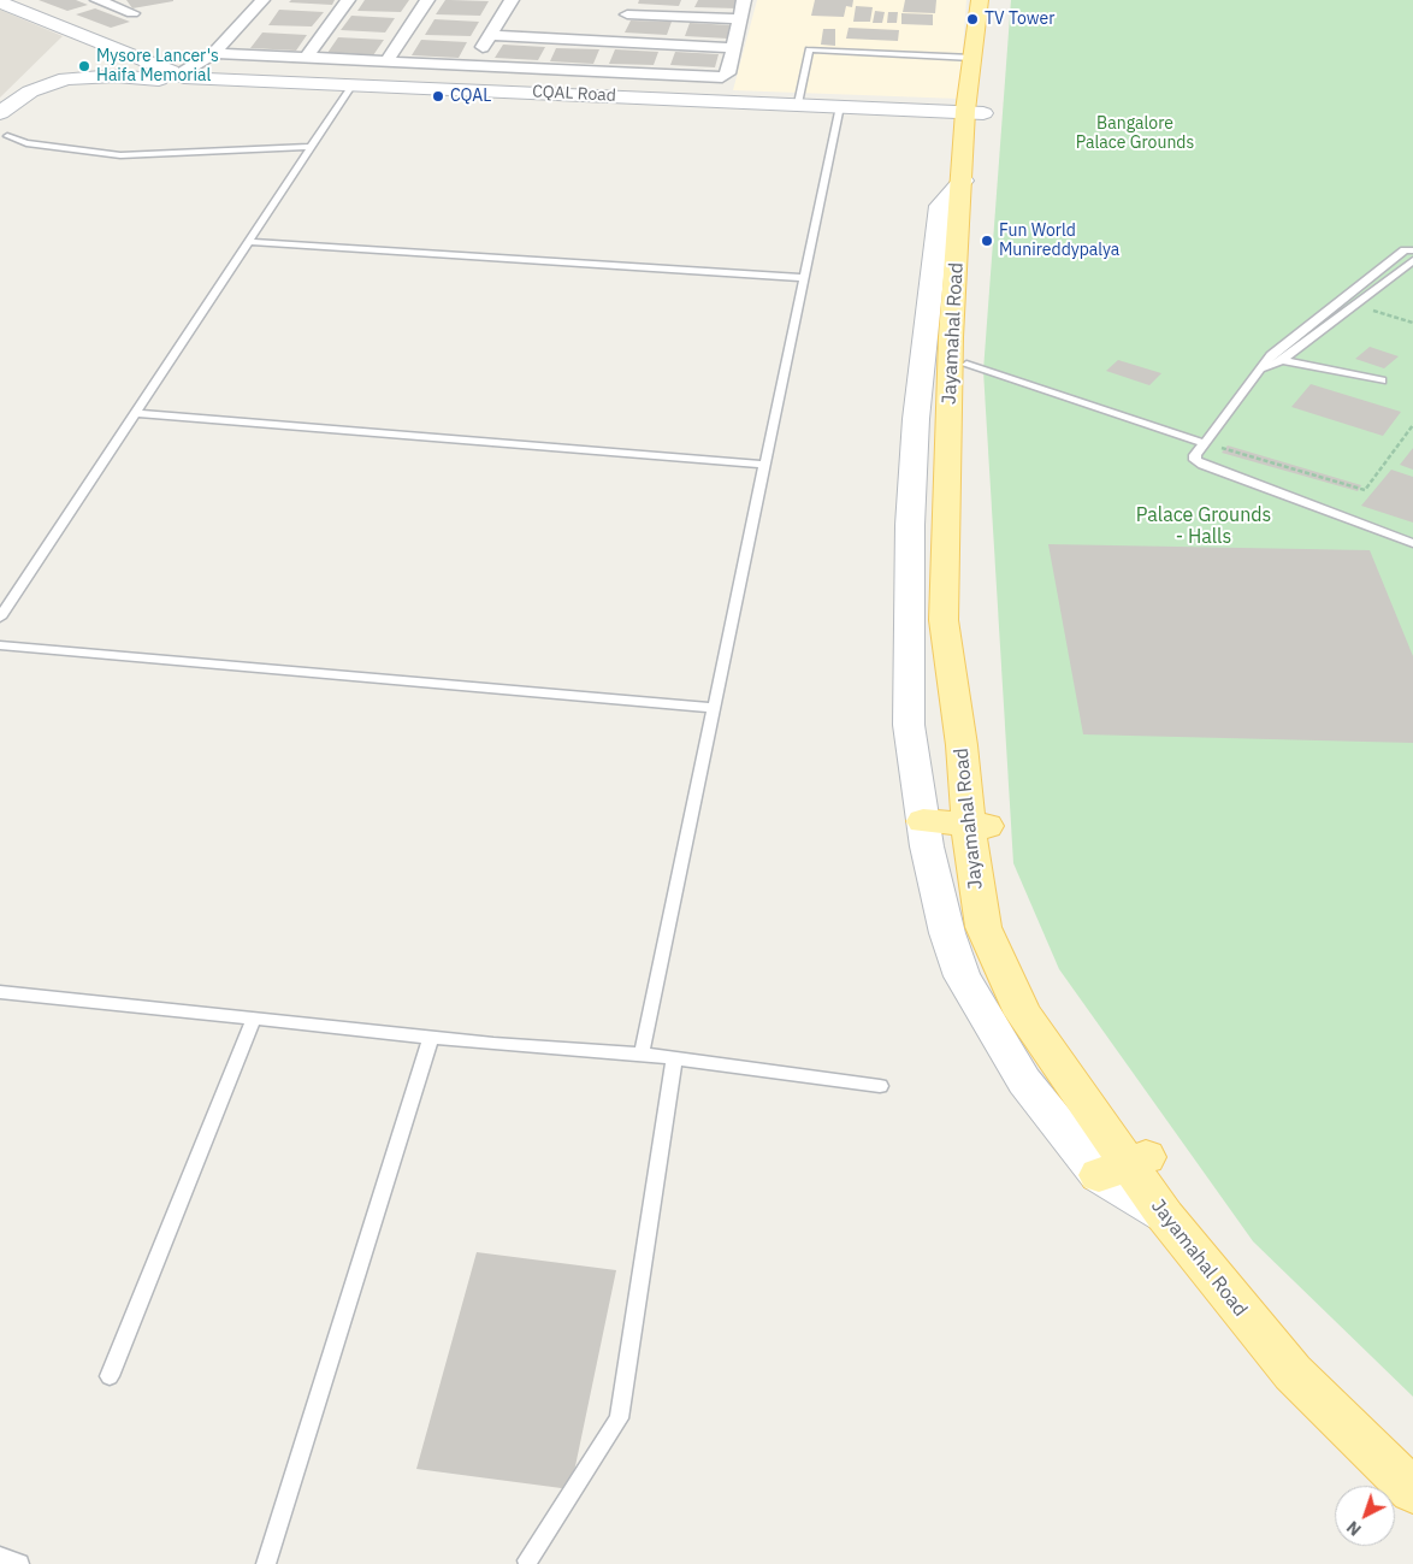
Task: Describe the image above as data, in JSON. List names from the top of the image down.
{
  "streets": {
    "main road": ["CQAL Road", "Jayamahal Road"]
  },
  "crossings": [
    ["CQAL Road", "Jayamahal Road"]
  ],
  "parks": ["Bangalore Palace Grounds", "Palace Grounds - Halls"],
  "places": [
    "TV Tower",
    "Mysore Lancer's Haifa Memorial",
    "CQAL",
    "Fun World Munireddypalya"
  ],
  "north": "bottom left"
}
